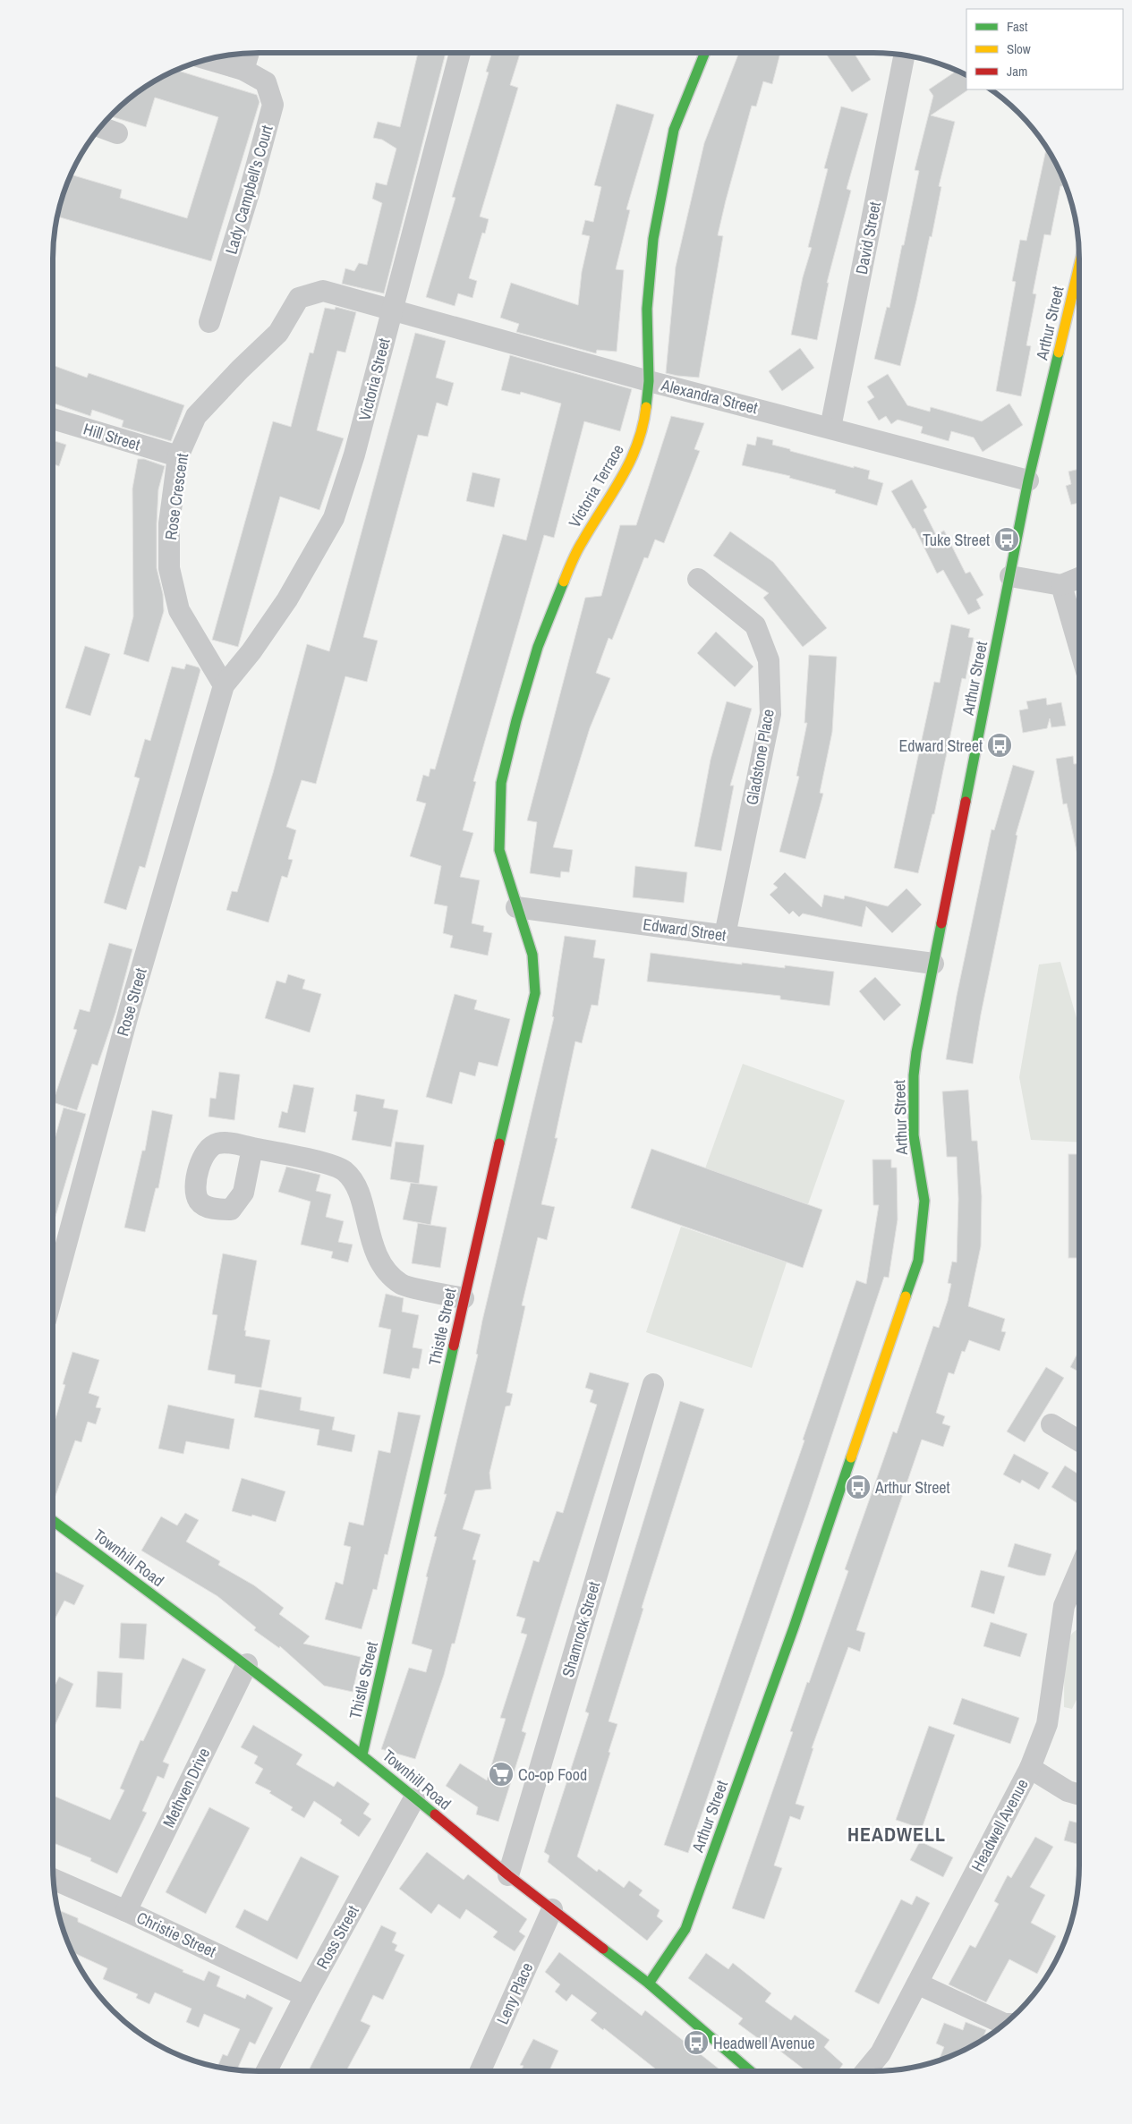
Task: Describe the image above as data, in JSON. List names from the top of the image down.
{
  "streets": {
    "street": [
      "Lady Campbell's Court",
      "David Street",
      "Arthur Street",
      "Victoria Street",
      "Alexandra Street",
      "Hill Street",
      "Victoria Terrace",
      "Rose Crescent",
      "Gladstone Place",
      "Edward Street",
      "Rose Street",
      "Thistle Street",
      "Townhill Road",
      "Shamrock Street",
      "Methven Drive",
      "Headwell Avenue",
      "Christie Street",
      "Ross Street",
      "Leny Place"
    ]
  },
  "crossings": [
    ["David Street", "Alexandra Street"],
    ["Arthur Street", "Alexandra Street"],
    ["Arthur Street", "Edward Street"],
    ["Arthur Street", "Townhill Road"],
    ["Victoria Street", "Alexandra Street"],
    ["Victoria Street", "Rose Crescent"],
    ["Victoria Street", "Rose Street"],
    ["Alexandra Street", "Victoria Terrace"],
    ["Alexandra Street", "Rose Crescent"],
    ["Hill Street", "Rose Crescent"],
    ["Victoria Terrace", "Edward Street"],
    ["Victoria Terrace", "Thistle Street"],
    ["Rose Crescent", "Rose Street"],
    ["Gladstone Place", "Edward Street"],
    ["Edward Street", "Thistle Street"],
    ["Thistle Street", "Townhill Road"],
    ["Townhill Road", "Shamrock Street"],
    ["Townhill Road", "Methven Drive"],
    ["Townhill Road", "Ross Street"],
    ["Townhill Road", "Leny Place"],
    ["Methven Drive", "Christie Street"],
    ["Christie Street", "Ross Street"]
  ],
  "districts": ["HEADWELL"],
  "places": {
    "bus stop": [
      "Tuke Street",
      "Edward Street",
      "Arthur Street",
      "Headwell Avenue"
    ],
    "supermarket": ["Co-op Food"]
  },
  "legend": ["Fast", "Slow", "Jam"]
}
